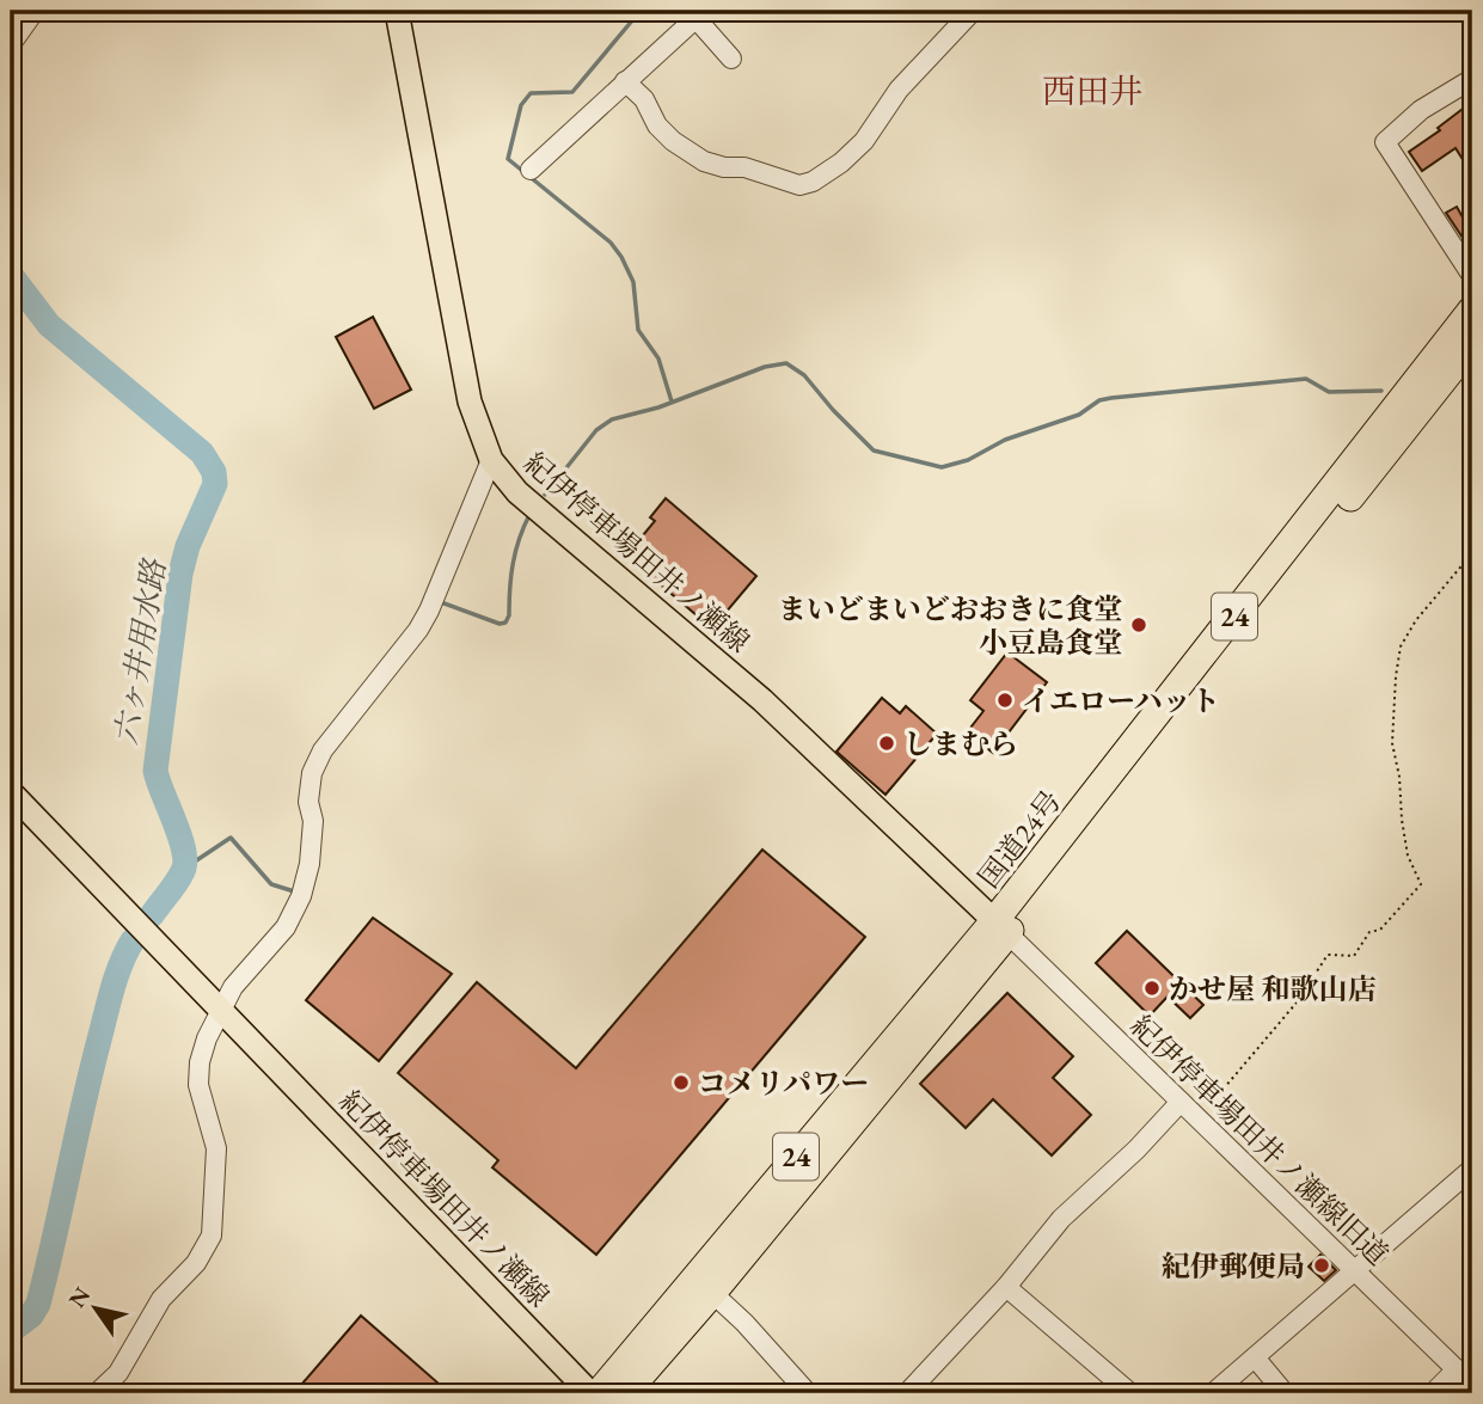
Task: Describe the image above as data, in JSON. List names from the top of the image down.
{
  "streets": {
    "highway": ["24", "国道24号"],
    "main road": ["紀伊停車場田井ノ瀬線"],
    "street": ["紀伊停車場田井ノ瀬線旧道"]
  },
  "crossings": [
    ["紀伊停車場田井ノ瀬線", "国道24号"],
    ["紀伊停車場田井ノ瀬線", "紀伊停車場田井ノ瀬線旧道"],
    ["国道24号", "紀伊停車場田井ノ瀬線旧道"]
  ],
  "districts": ["西田井"],
  "water": ["六ヶ井用水路"],
  "places": [
    "まいどまいどおおきに食堂 小豆島食堂",
    "イエローハット",
    "しまむら",
    "かせ屋 和歌山店",
    "コメリパワー",
    "紀伊郵便局"
  ],
  "north": "top left"
}
